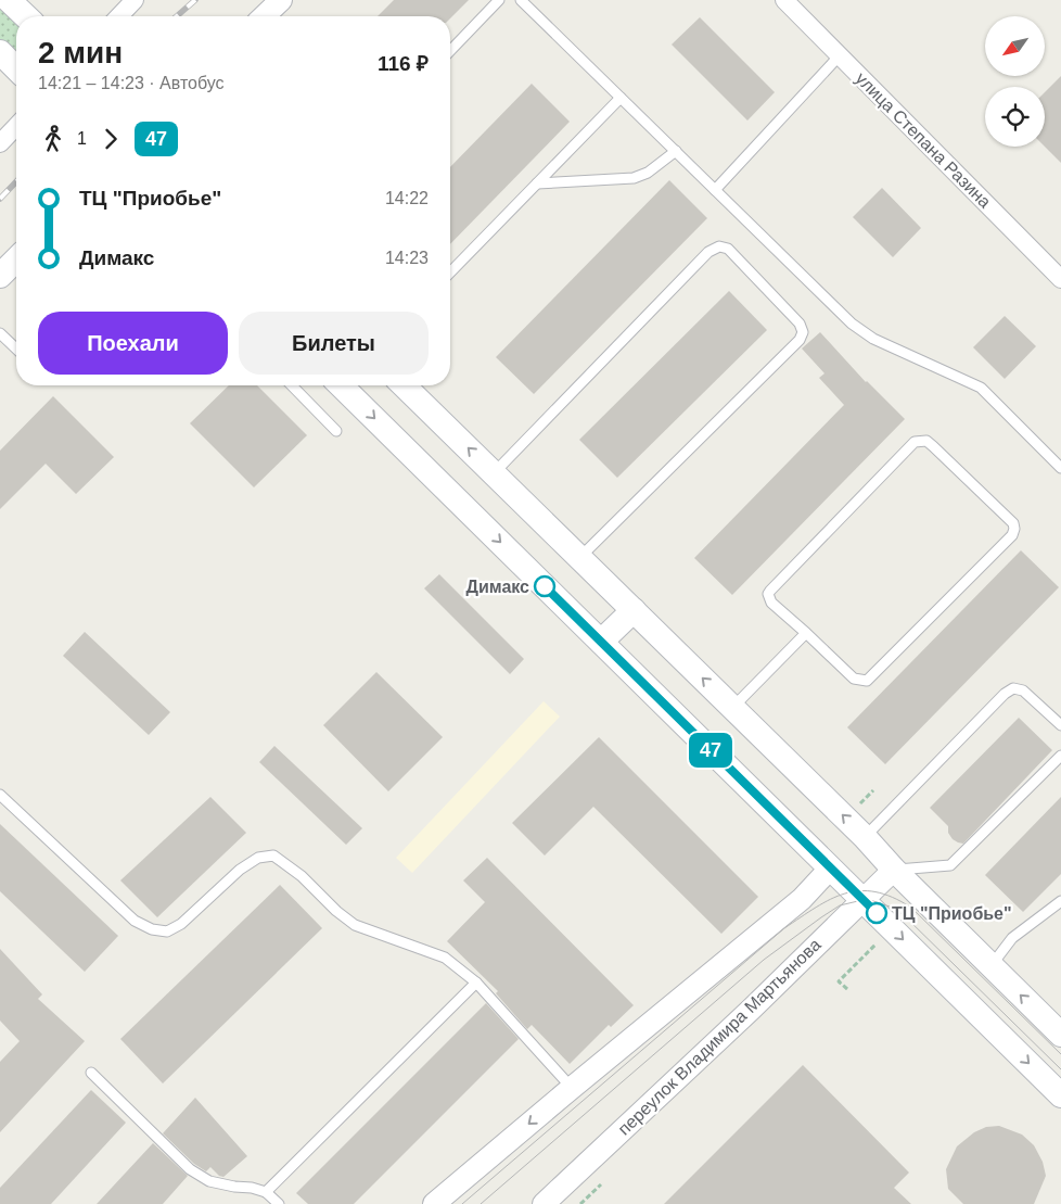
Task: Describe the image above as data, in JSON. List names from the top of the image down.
{
  "streets": {
    "street": ["улица Степана Разина", "переулок Владимира Мартьянова"]
  },
  "places": ["Димакс", "ТЦ \"Приобье\""],
  "lines": ["bus line 47"],
  "north": "bottom left",
  "page": {
    "on_map": "47",
    "heading": ["2 мин", "14:21 – 14:23 · Автобус", "116 ₽"],
    "legs": ["1", "47"],
    "list": [
      {
        "name": "ТЦ \"Приобье\"",
        "value": "14:22"
      },
      {
        "name": "Димакс",
        "value": "14:23"
      }
    ],
    "buttons": ["Поехали", "Билеты"]
  }
}
